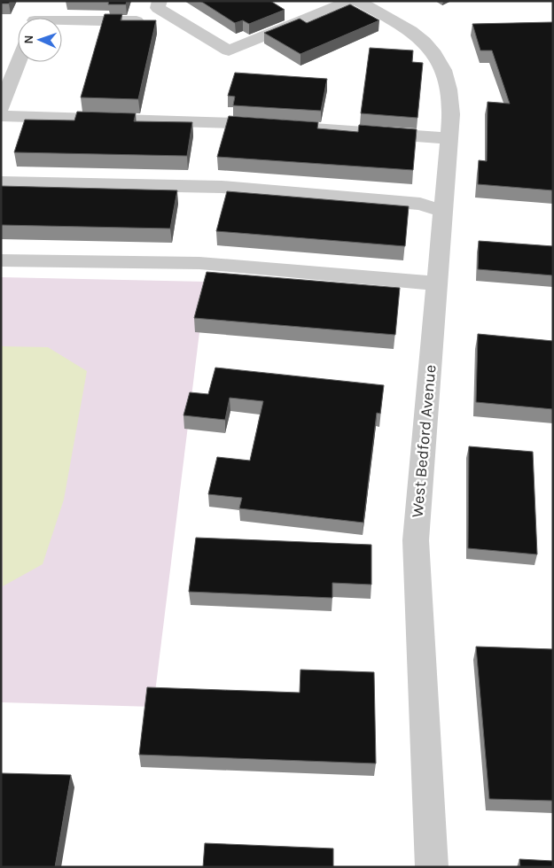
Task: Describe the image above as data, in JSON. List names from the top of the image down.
{
  "streets": {
    "street": ["West Bedford Avenue"]
  },
  "north": "left"
}
